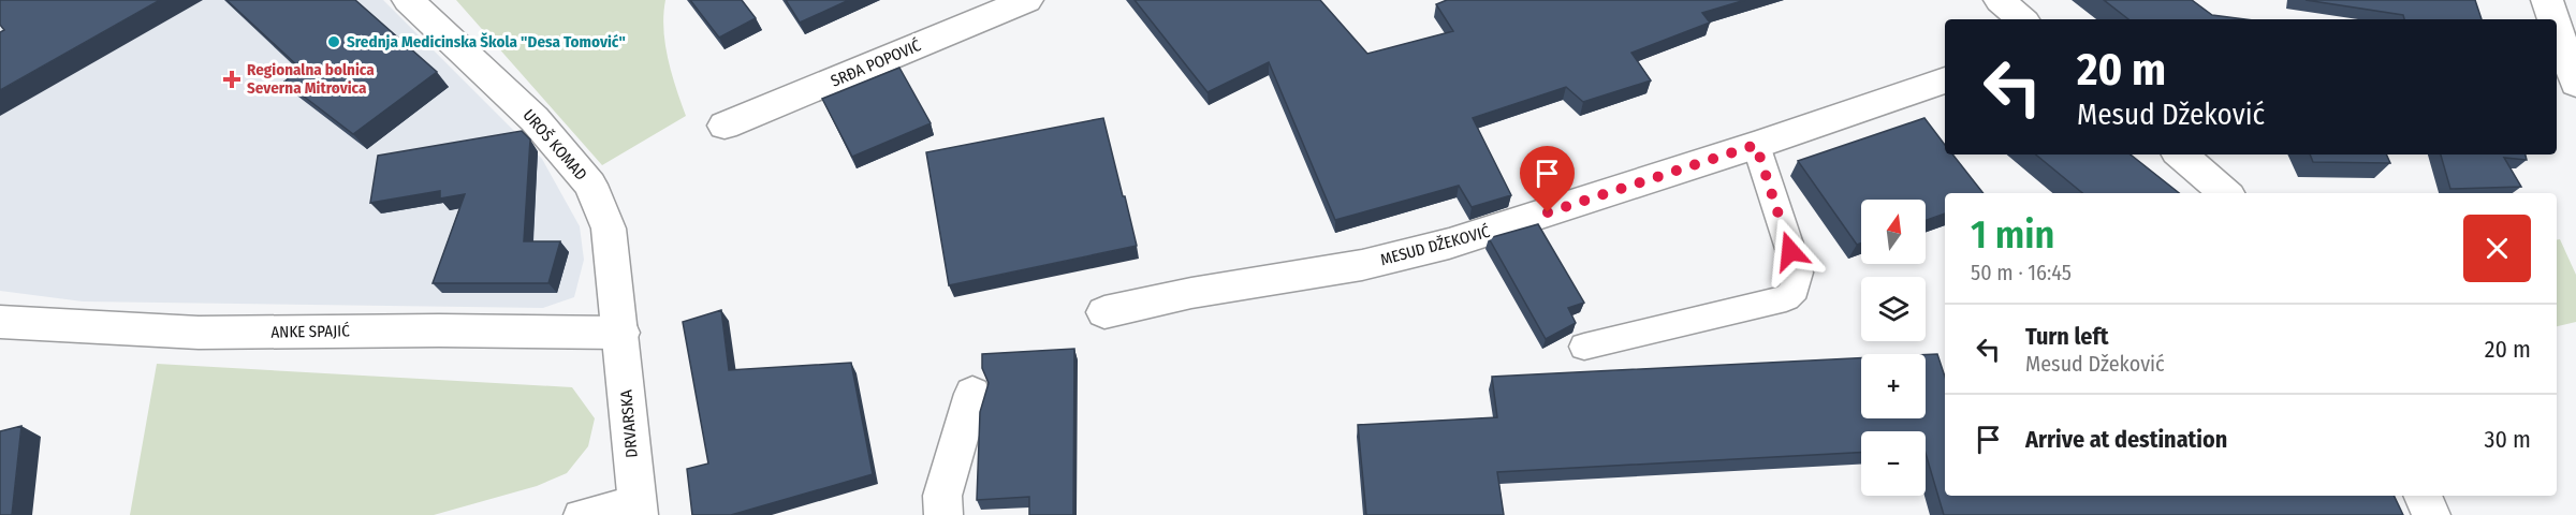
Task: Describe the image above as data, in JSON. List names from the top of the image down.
{
  "streets": {
    "street": [
      "SRĐA POPOVIĆ",
      "UROŠ KOMAD",
      "MESUD DŽEKOVIĆ",
      "ANKE SPAJIĆ",
      "DRVARSKA"
    ]
  },
  "crossings": [
    ["UROŠ KOMAD", "ANKE SPAJIĆ"],
    ["UROŠ KOMAD", "DRVARSKA"],
    ["ANKE SPAJIĆ", "DRVARSKA"]
  ],
  "places": {
    "other": ["Srednja Medicinska Škola \"Desa Tomović\""],
    "health": ["Regionalna bolnica Severna Mitrovica"]
  },
  "north": "top",
  "page": {
    "turn": ["20 m", "Mesud Džeković"],
    "heading": ["1 min", "50 m · 16:45"],
    "map_buttons": ["+", "−"],
    "list": [
      {
        "name": "Turn left",
        "note": "Mesud Džeković",
        "value": "20 m"
      },
      {
        "name": "Arrive at destination",
        "value": "30 m"
      }
    ]
  }
}
